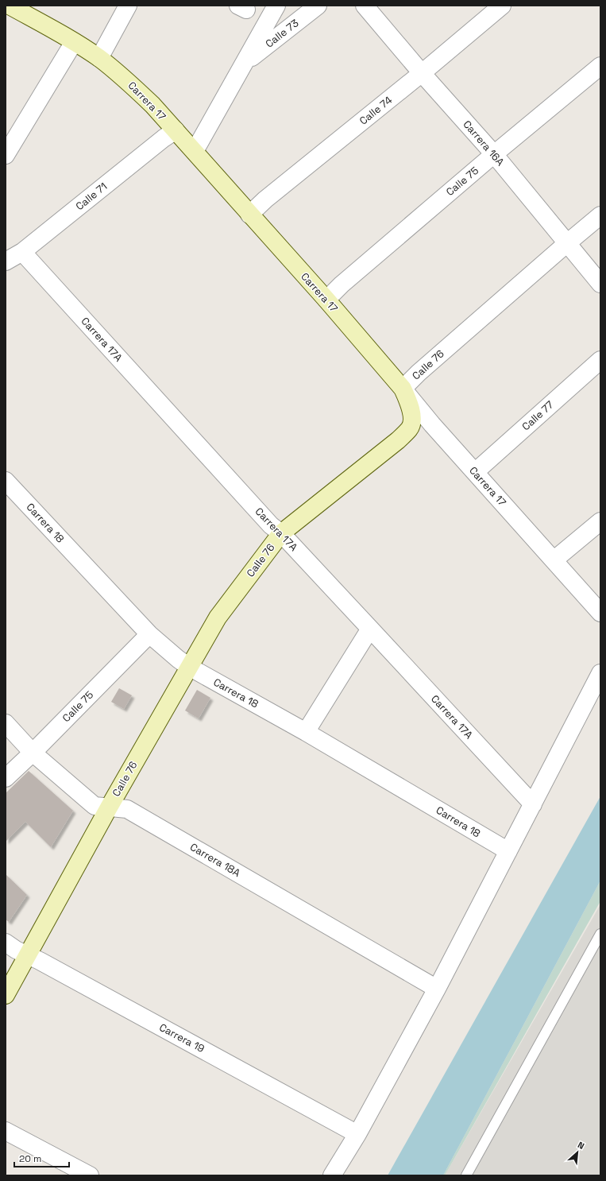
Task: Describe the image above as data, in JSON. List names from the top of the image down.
{
  "streets": {
    "main road": ["Carrera 17", "Calle 76"],
    "street": [
      "Calle 73",
      "Calle 74",
      "Carrera 16A",
      "Calle 75",
      "Calle 71",
      "Carrera 17A",
      "Calle 77",
      "Carrera 18",
      "Carrera 18A",
      "Carrera 19"
    ]
  },
  "crossings": [
    ["Carrera 17", "Calle 74"],
    ["Carrera 17", "Calle 75"],
    ["Carrera 17", "Calle 71"],
    ["Carrera 17", "Calle 76"],
    ["Carrera 17", "Calle 77"],
    ["Calle 74", "Carrera 16A"],
    ["Carrera 16A", "Calle 75"],
    ["Carrera 16A", "Calle 76"],
    ["Calle 75", "Carrera 18"],
    ["Calle 75", "Carrera 18A"],
    ["Calle 71", "Carrera 17A"],
    ["Carrera 17A", "Calle 76"],
    ["Calle 76", "Carrera 18"],
    ["Calle 76", "Carrera 18A"],
    ["Calle 76", "Carrera 19"]
  ],
  "scale_bar": "20 m",
  "north": "top right"
}
